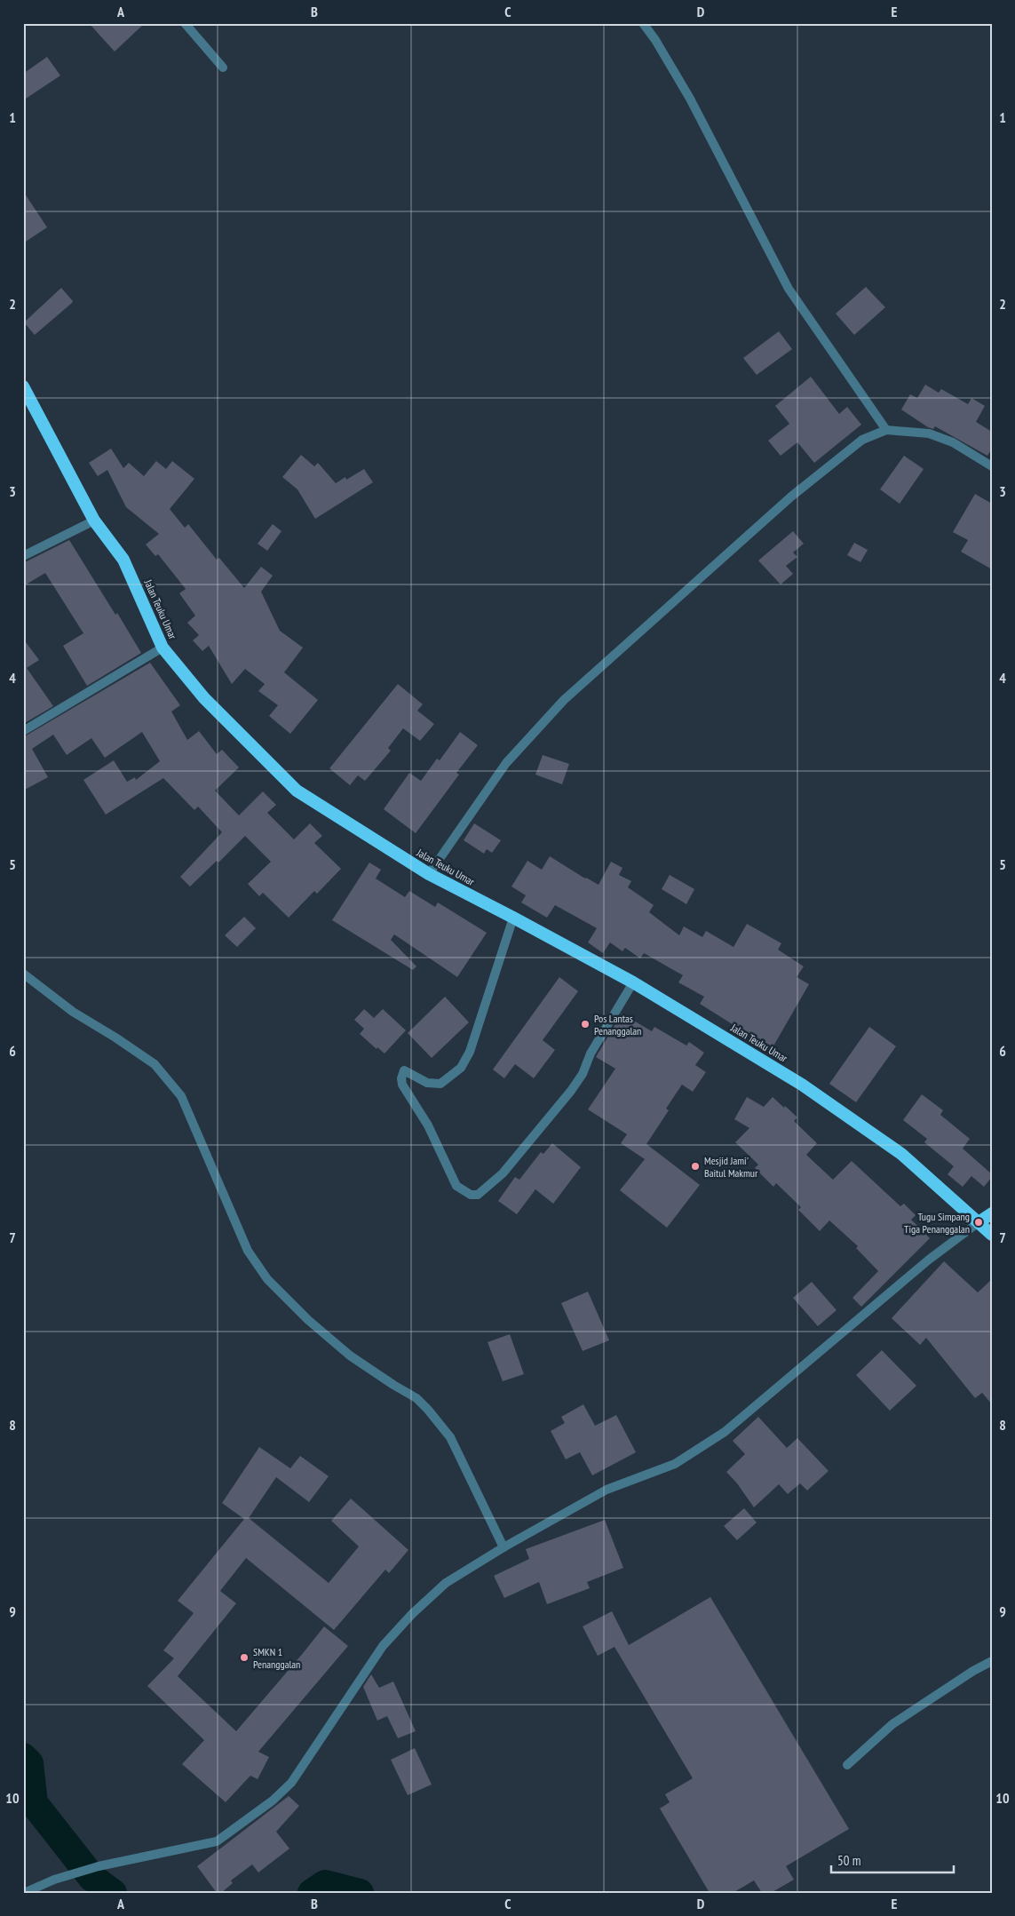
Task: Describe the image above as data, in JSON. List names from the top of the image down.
{
  "streets": {
    "highway": ["Jalan Teuku Umar"]
  },
  "places": [
    "Pos Lantas Penanggalan",
    "Mesjid Jami' Baitul Makmur",
    "Tugu Simpang Tiga Penanggalan",
    "SMKN 1 Penanggalan"
  ],
  "scale_bar": "50 m",
  "grid": {
    "columns": [
      "A",
      "B",
      "C",
      "D",
      "E"
    ],
    "rows": [
      "1",
      "2",
      "3",
      "4",
      "5",
      "6",
      "7",
      "8",
      "9",
      "10"
    ]
  }
}
